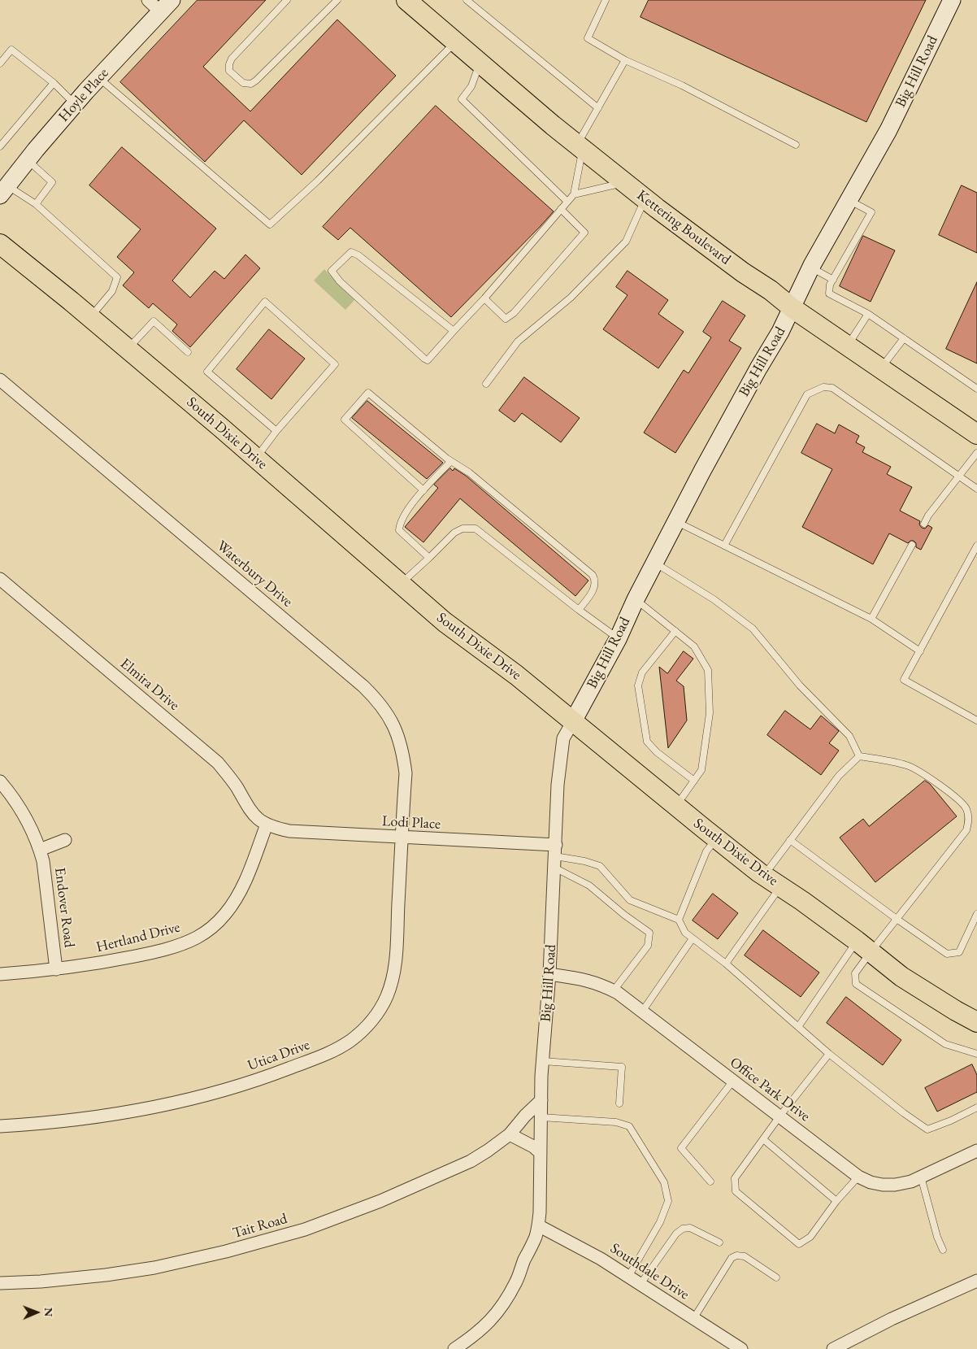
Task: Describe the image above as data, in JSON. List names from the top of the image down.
{
  "streets": {
    "main road": ["Kettering Boulevard", "South Dixie Drive"],
    "street": [
      "Big Hill Road",
      "Hoyle Place",
      "Waterbury Drive",
      "Elmira Drive",
      "Lodi Place",
      "Endover Road",
      "Hertland Drive",
      "Utica Drive",
      "Office Park Drive",
      "Tait Road",
      "Southdale Drive"
    ]
  },
  "crossings": [
    ["Big Hill Road", "Kettering Boulevard"],
    ["Big Hill Road", "South Dixie Drive"],
    ["Big Hill Road", "Lodi Place"],
    ["Big Hill Road", "Office Park Drive"],
    ["Big Hill Road", "Tait Road"],
    ["Big Hill Road", "Southdale Drive"],
    ["Waterbury Drive", "Lodi Place"],
    ["Waterbury Drive", "Utica Drive"],
    ["Elmira Drive", "Lodi Place"],
    ["Elmira Drive", "Hertland Drive"],
    ["Lodi Place", "Hertland Drive"],
    ["Lodi Place", "Utica Drive"],
    ["Endover Road", "Hertland Drive"]
  ],
  "north": "right"
}
